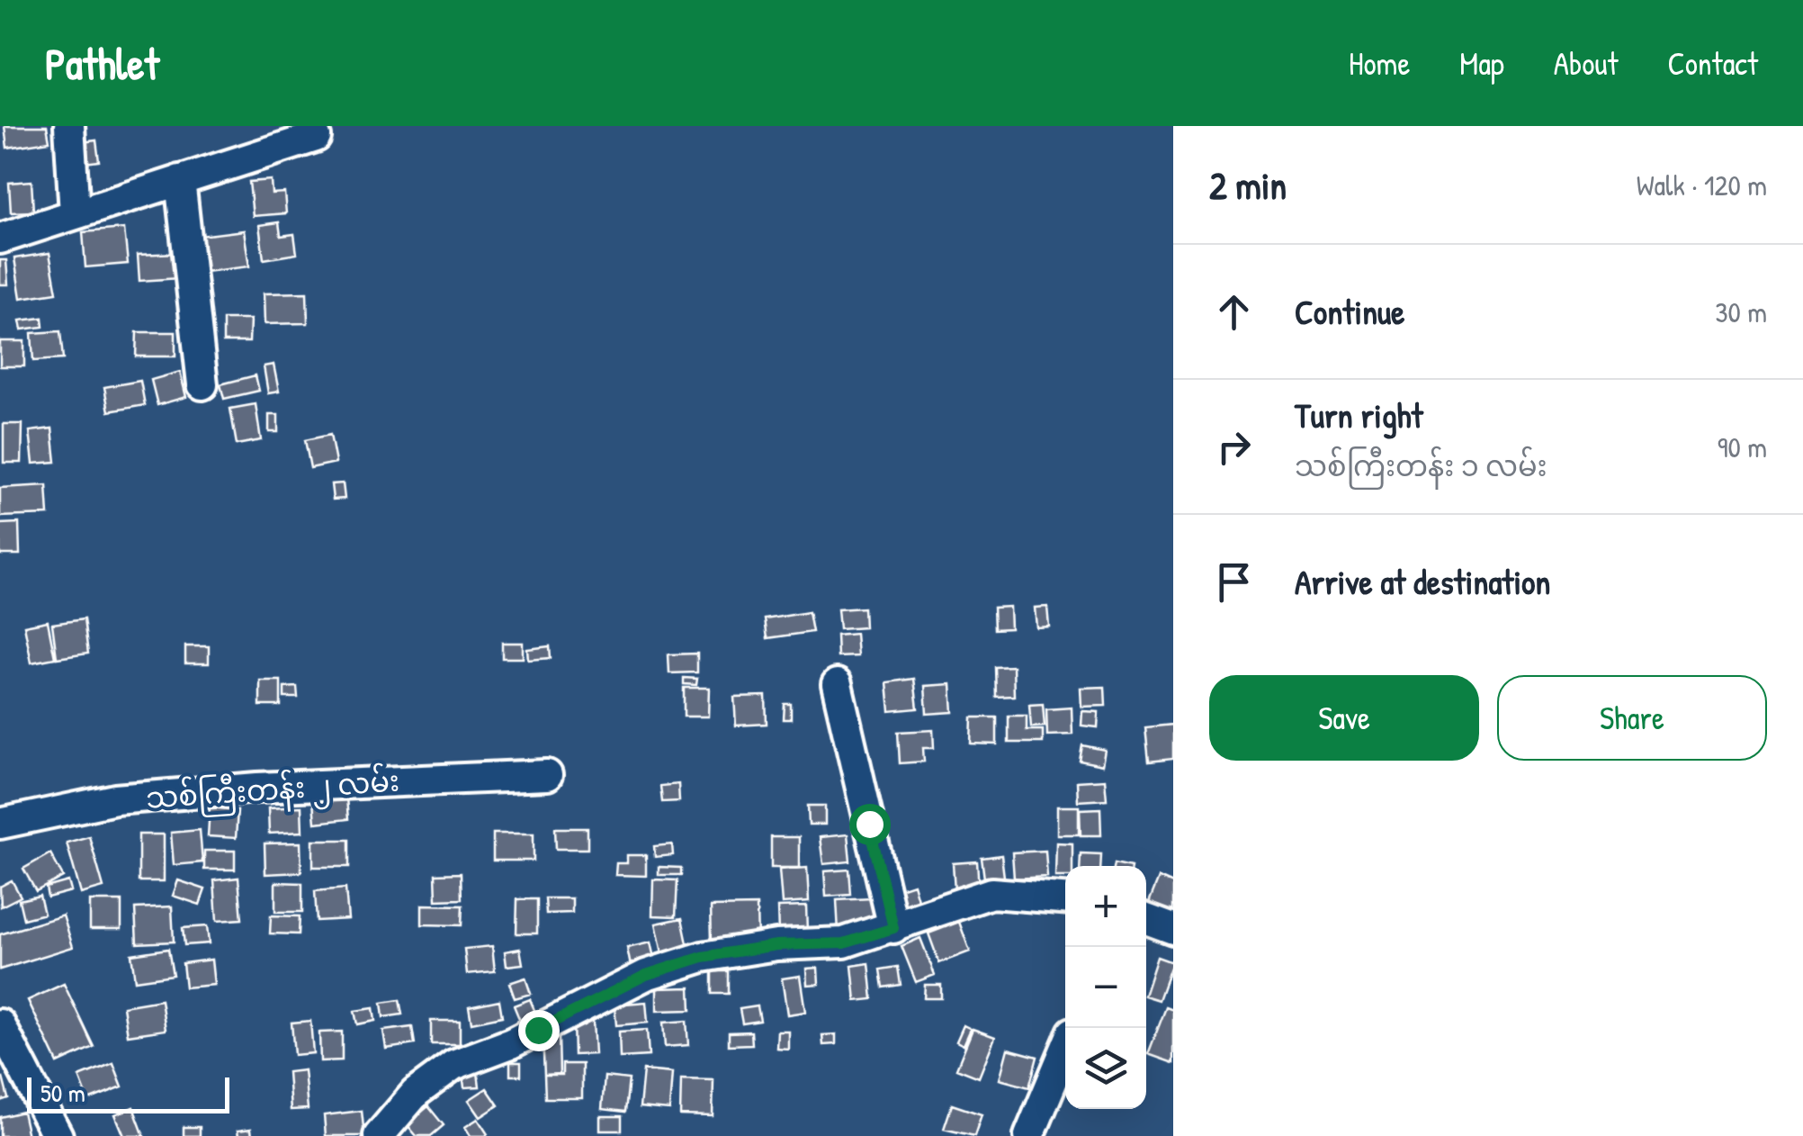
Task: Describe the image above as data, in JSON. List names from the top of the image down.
{
  "streets": {
    "street": ["သစ်ကြီးတန်း ၂ လမ်း"]
  },
  "scale_bar": "50 m",
  "page": {
    "header": "Pathlet",
    "nav": [
      "Home",
      "Map",
      "About",
      "Contact"
    ],
    "heading": ["2 min", "Walk · 120 m"],
    "list": [
      ["Continue", "30 m"],
      ["Turn right", "သစ်ကြီးတန်း ၁ လမ်း", "90 m"],
      "Arrive at destination"
    ],
    "buttons": ["Save", "Share"],
    "map_buttons": ["+", "−"],
    "scale": "50 m"
  }
}
